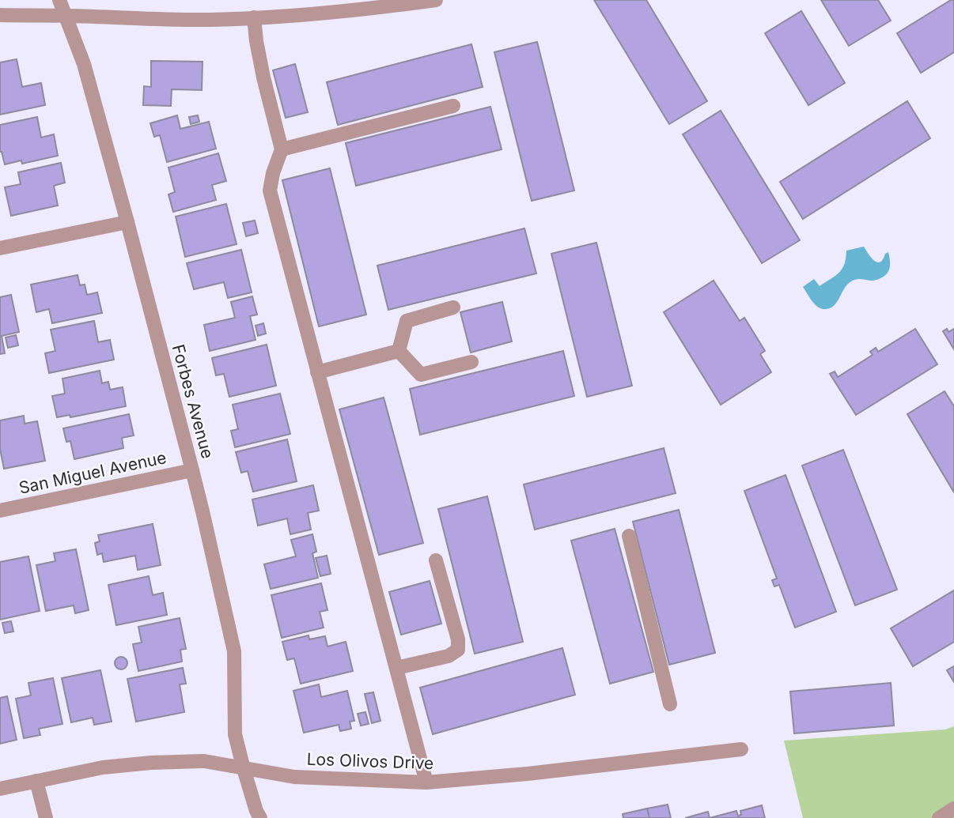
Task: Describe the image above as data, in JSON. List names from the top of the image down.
{
  "streets": {
    "street": ["Forbes Avenue", "San Miguel Avenue", "Los Olivos Drive"]
  },
  "crossings": [
    ["Forbes Avenue", "San Miguel Avenue"],
    ["Forbes Avenue", "Los Olivos Drive"]
  ]
}
